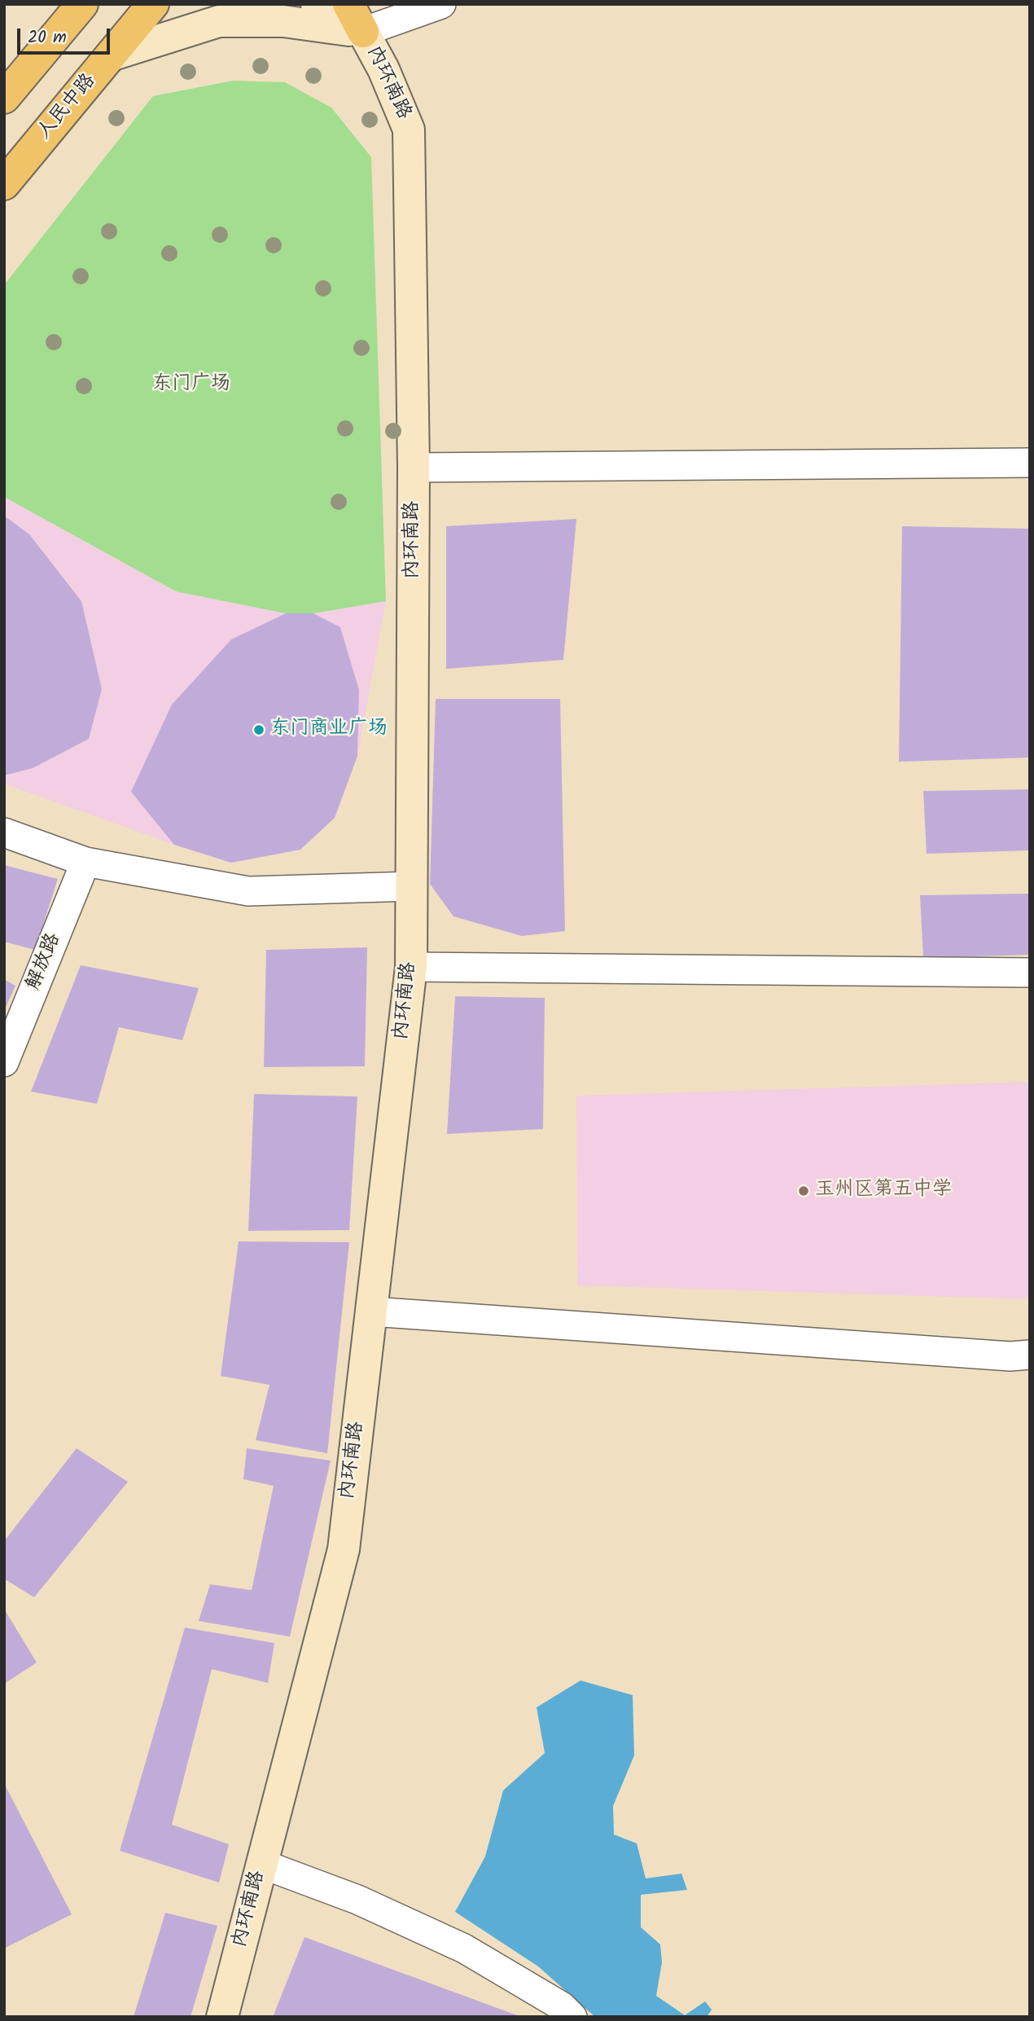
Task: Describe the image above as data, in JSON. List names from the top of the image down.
{
  "streets": {
    "main road": ["内环南路", "人民中路"],
    "street": ["解放路"]
  },
  "parks": ["东门广场"],
  "places": ["东门商业广场", "玉州区第五中学"],
  "scale_bar": "20 m"
}
